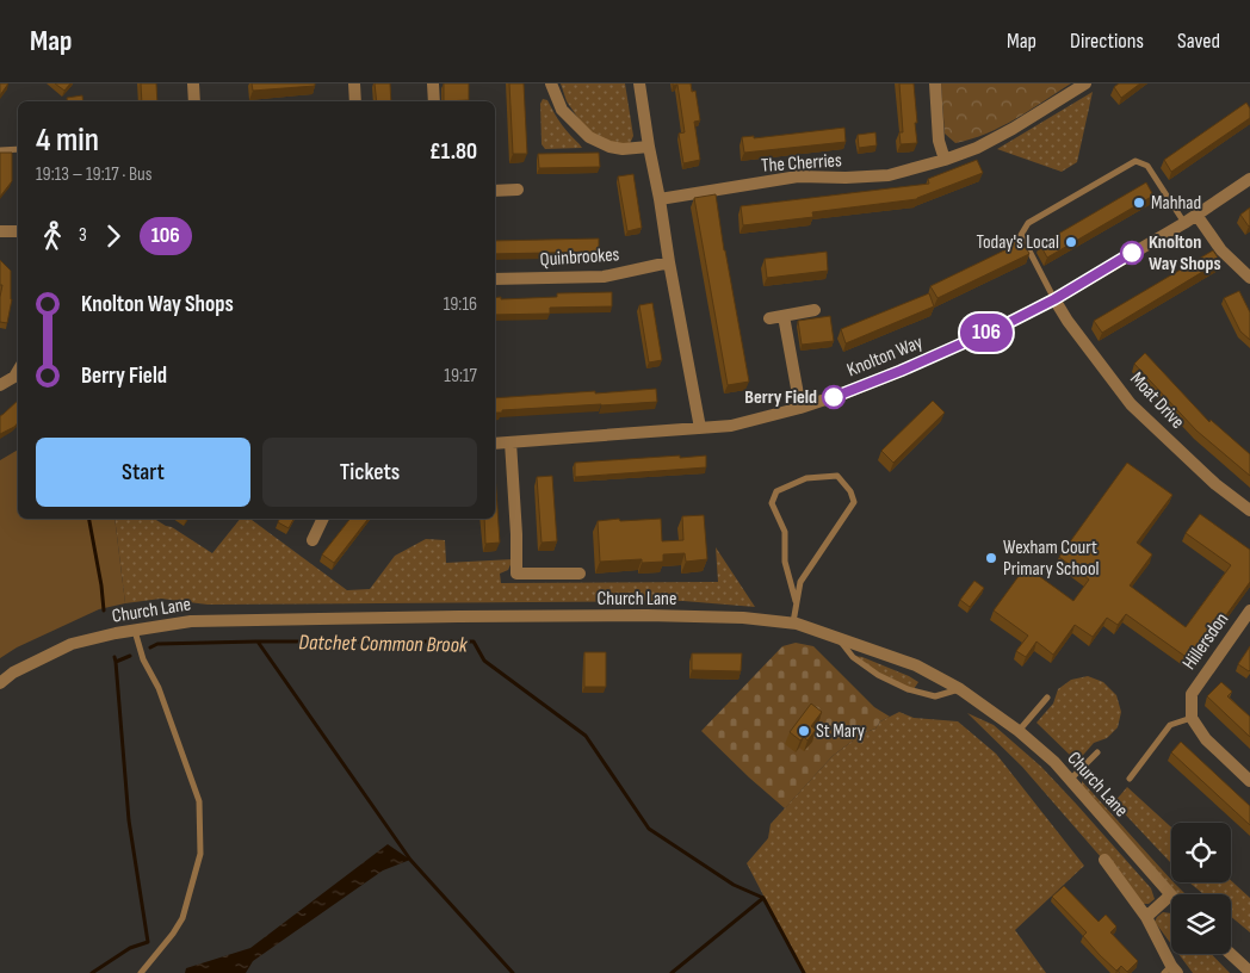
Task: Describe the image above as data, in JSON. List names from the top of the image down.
{
  "streets": {
    "street": [
      "The Cherries",
      "Quinbrookes",
      "Knolton Way",
      "Moat Drive",
      "Church Lane",
      "Hillersdon"
    ]
  },
  "crossings": [
    ["Knolton Way", "Moat Drive"]
  ],
  "water": ["Datchet Common Brook"],
  "places": [
    "Mahhad",
    "Today's Local",
    "Knolton Way Shops",
    "Berry Field",
    "Wexham Court Primary School",
    "St Mary"
  ],
  "lines": ["bus line 106"],
  "page": {
    "header": "Map",
    "nav": ["Map", "Directions", "Saved"],
    "on_map": "106",
    "heading": ["4 min", "19:13 – 19:17 · Bus", "£1.80"],
    "legs": ["3", "106"],
    "list": [
      {
        "name": "Knolton Way Shops",
        "value": "19:16"
      },
      {
        "name": "Berry Field",
        "value": "19:17"
      }
    ],
    "buttons": ["Start", "Tickets"]
  }
}
